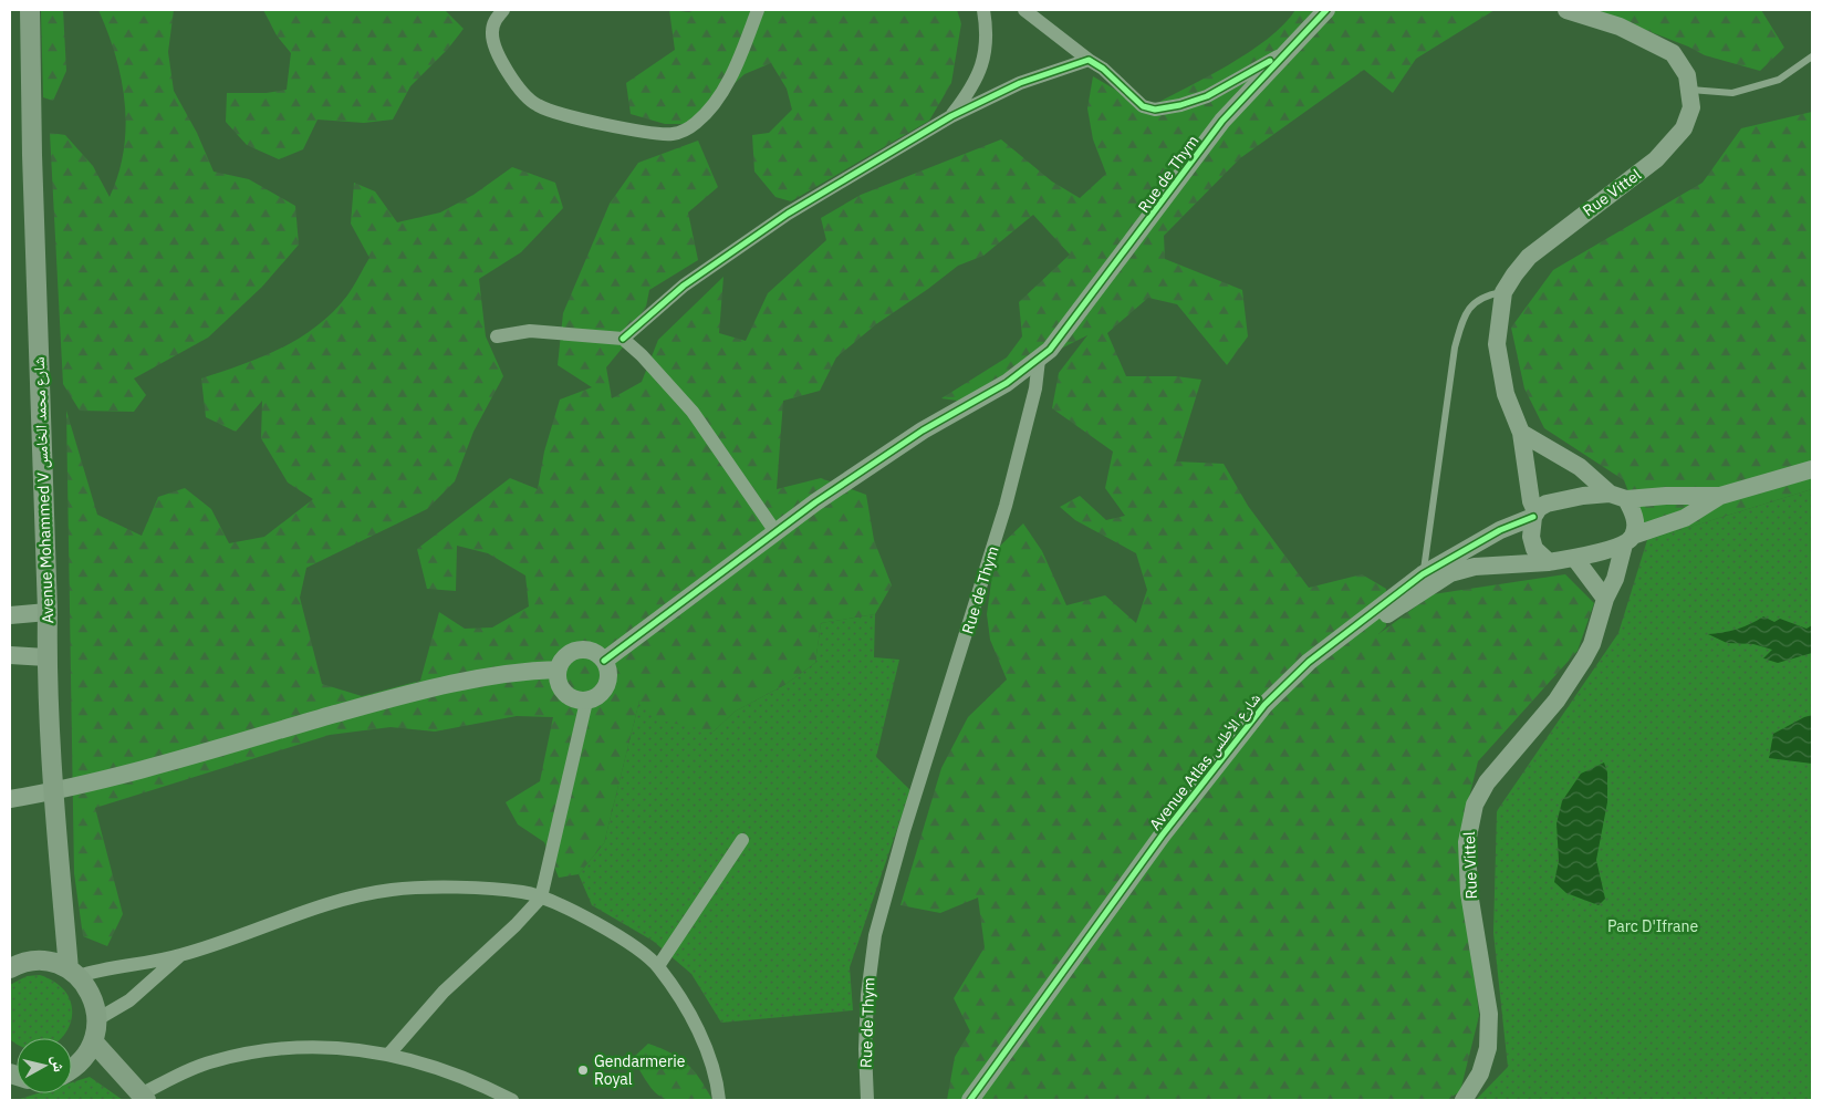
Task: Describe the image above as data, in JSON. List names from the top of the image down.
{
  "streets": {
    "main road": ["Avenue Mohammed V شارع محمد الخامس"],
    "street": ["Rue de Thym", "Rue Vittel", "Avenue Atlas شارع الأطلس"]
  },
  "crossings": [
    ["Rue Vittel", "Avenue Atlas شارع الأطلس"]
  ],
  "parks": ["Parc D'Ifrane"],
  "places": ["Gendarmerie Royal"],
  "north": "right"
}
